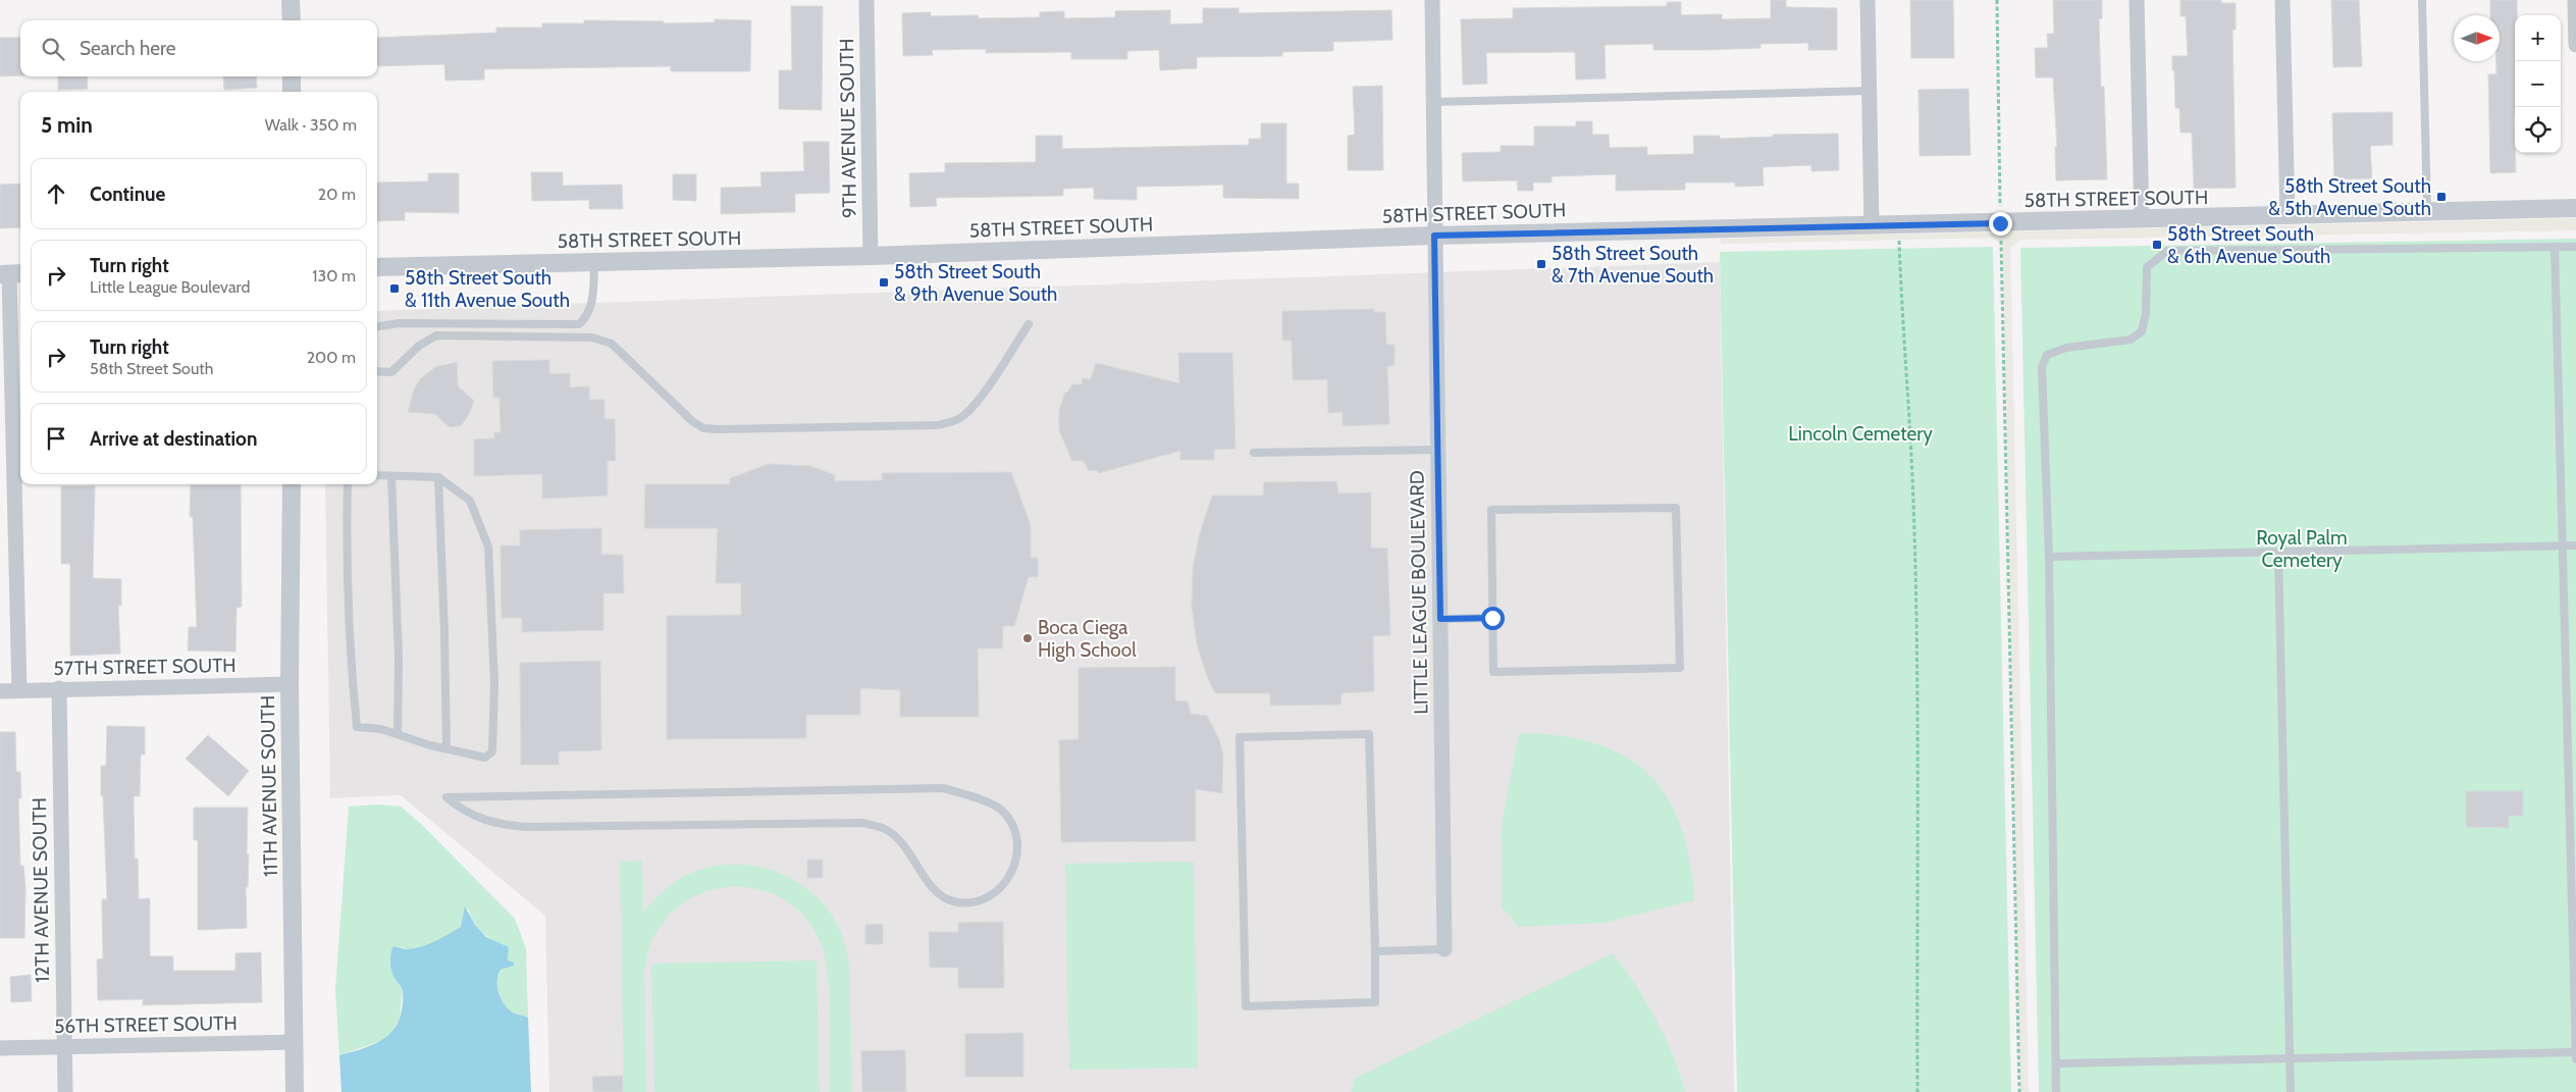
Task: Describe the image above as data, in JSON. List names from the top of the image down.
{
  "streets": {
    "street": [
      "9TH AVENUE SOUTH",
      "58TH STREET SOUTH",
      "LITTLE LEAGUE BOULEVARD",
      "57TH STREET SOUTH",
      "11TH AVENUE SOUTH",
      "12TH AVENUE SOUTH",
      "56TH STREET SOUTH"
    ]
  },
  "crossings": [
    ["9TH AVENUE SOUTH", "58TH STREET SOUTH"],
    ["58TH STREET SOUTH", "LITTLE LEAGUE BOULEVARD"],
    ["57TH STREET SOUTH", "11TH AVENUE SOUTH"],
    ["57TH STREET SOUTH", "12TH AVENUE SOUTH"],
    ["11TH AVENUE SOUTH", "56TH STREET SOUTH"],
    ["12TH AVENUE SOUTH", "56TH STREET SOUTH"]
  ],
  "parks": ["Lincoln Cemetery", "Royal Palm Cemetery"],
  "places": {
    "transit": [
      "58th Street South & 5th Avenue South",
      "58th Street South & 6th Avenue South",
      "58th Street South & 7th Avenue South",
      "58th Street South & 9th Avenue South",
      "58th Street South & 11th Avenue South"
    ],
    "other": ["Boca Ciega High School"]
  },
  "north": "right",
  "page": {
    "map_buttons": ["+", "−"],
    "search": "Search here",
    "heading": ["5 min", "Walk · 350 m"],
    "list": [
      ["Continue", "20 m"],
      ["Turn right", "Little League Boulevard", "130 m"],
      ["Turn right", "58th Street South", "200 m"],
      "Arrive at destination"
    ]
  }
}
